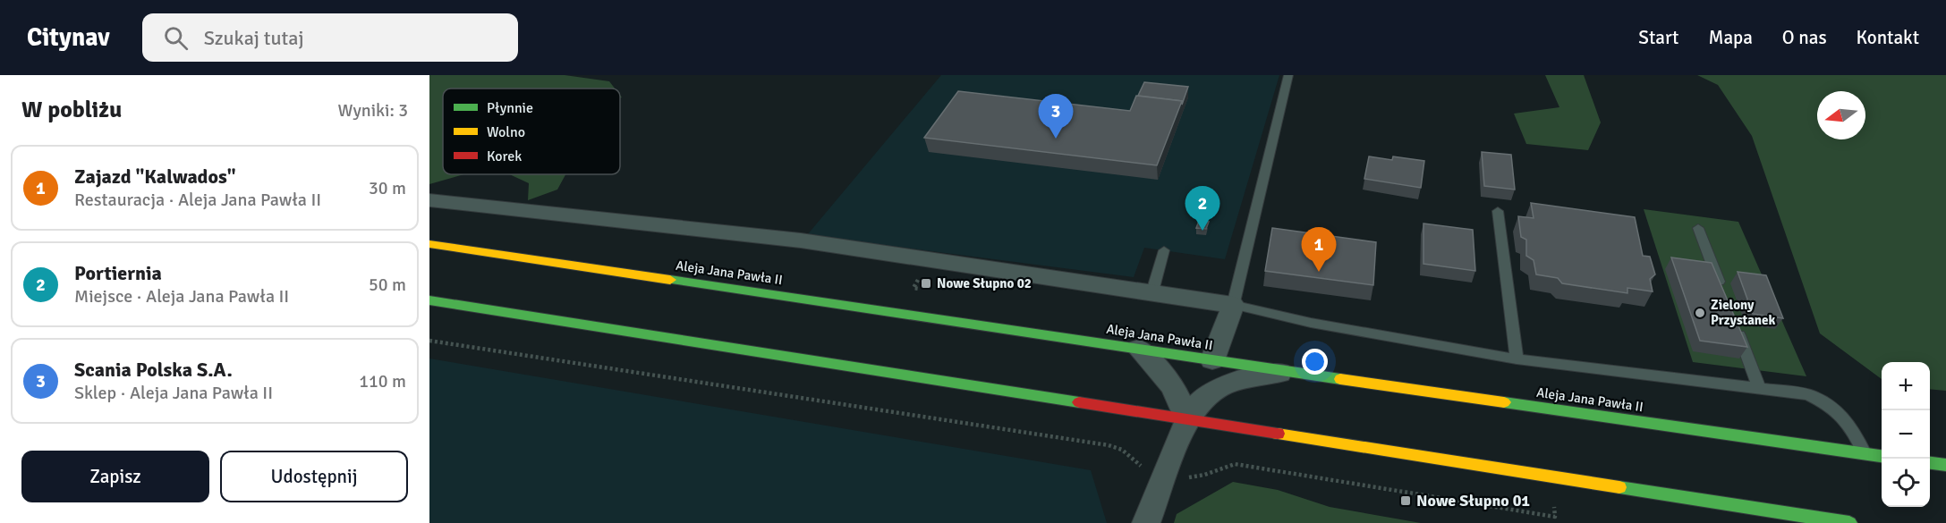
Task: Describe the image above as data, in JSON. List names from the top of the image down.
{
  "streets": {
    "main road": ["Aleja Jana Pawła II"]
  },
  "places": {
    "transit": ["Nowe Słupno 02", "Nowe Słupno 01"],
    "other": ["Zielony Przystanek"]
  },
  "legend": ["Płynnie", "Wolno", "Korek"],
  "north": "left",
  "page": {
    "header": "Citynav",
    "search": "Szukaj tutaj",
    "nav": [
      "Start",
      "Mapa",
      "O nas",
      "Kontakt"
    ],
    "heading": ["W pobliżu", "Wyniki: 3"],
    "pins": ["3", "2", "1"],
    "list": [
      {
        "mark": "1",
        "name": "Zajazd \"Kalwados\"",
        "note": "Restauracja · Aleja Jana Pawła II",
        "value": "30 m"
      },
      {
        "mark": "2",
        "name": "Portiernia",
        "note": "Miejsce · Aleja Jana Pawła II",
        "value": "50 m"
      },
      {
        "mark": "3",
        "name": "Scania Polska S.A.",
        "note": "Sklep · Aleja Jana Pawła II",
        "value": "110 m"
      }
    ],
    "map_buttons": ["+", "−"],
    "buttons": ["Zapisz", "Udostępnij"]
  }
}
